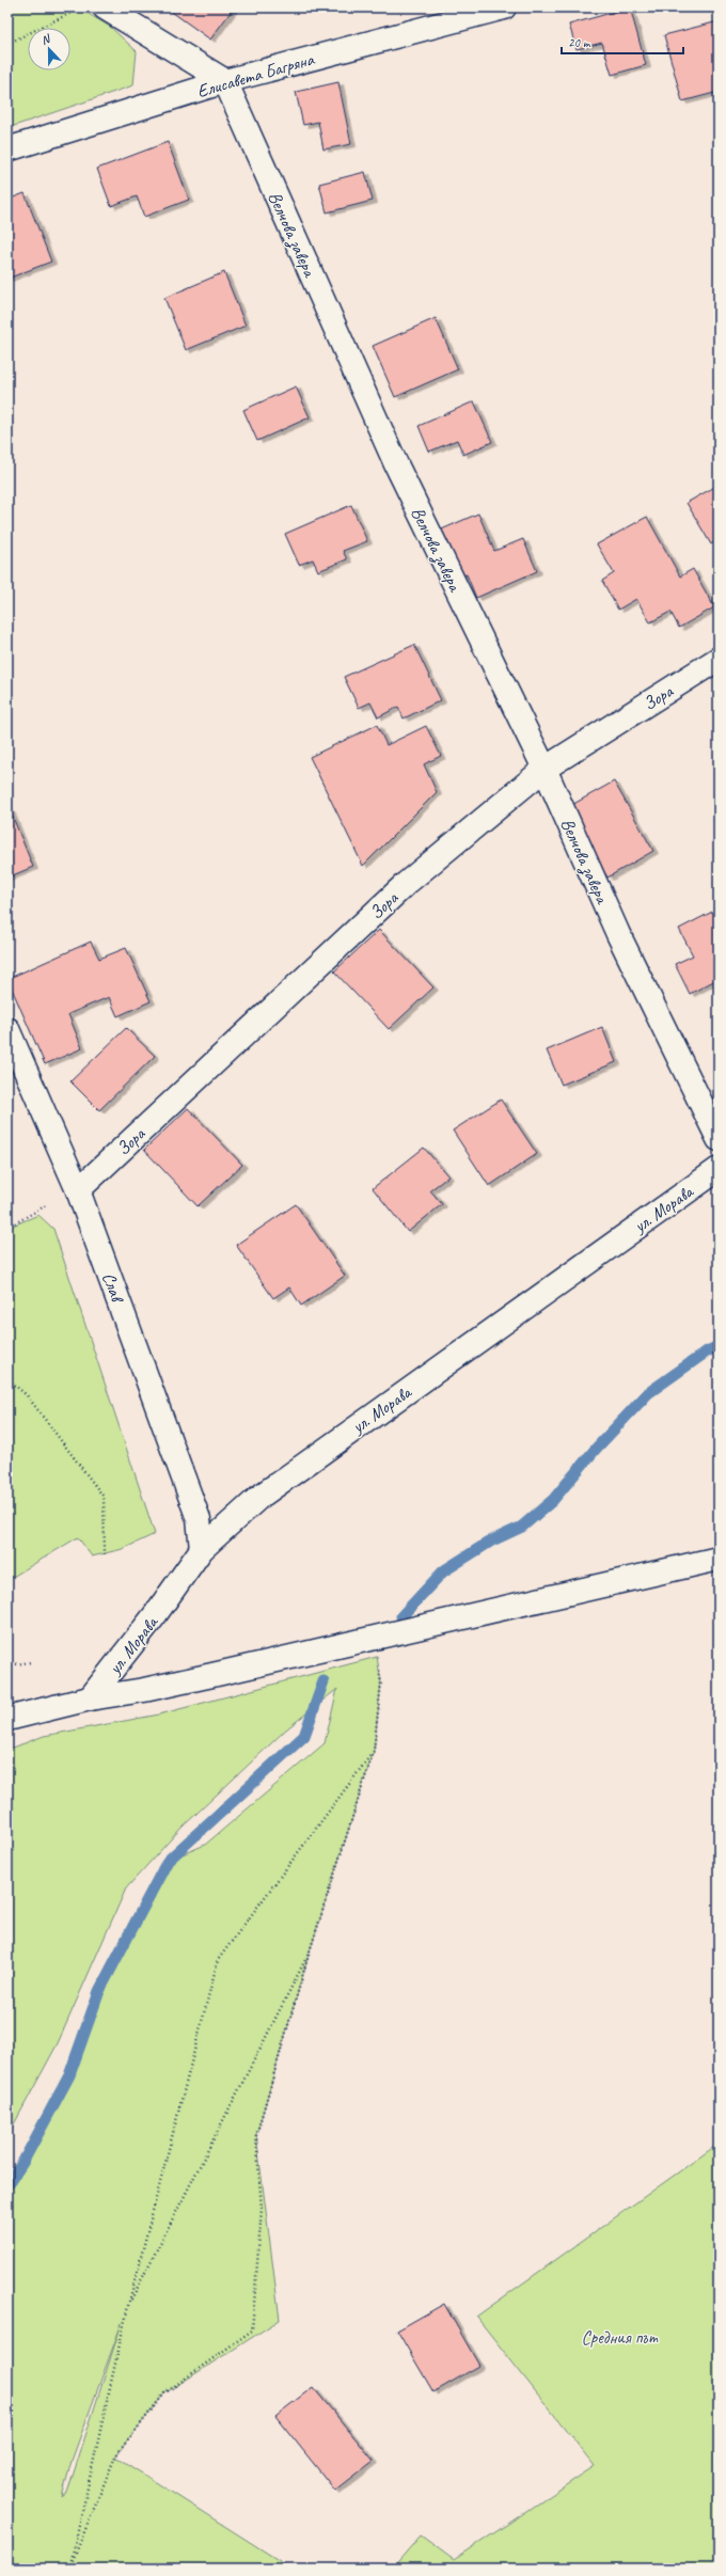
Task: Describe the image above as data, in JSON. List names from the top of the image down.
{
  "streets": {
    "street": [
      "Елисавета Багряна",
      "Велчова завера",
      "Зора",
      "ул. Морава",
      "Слав"
    ]
  },
  "crossings": [
    ["Елисавета Багряна", "Велчова завера"],
    ["Велчова завера", "Зора"],
    ["Зора", "Слав"],
    ["ул. Морава", "Слав"]
  ],
  "parks": ["Средния път"],
  "scale_bar": "20 m",
  "north": "top"
}
